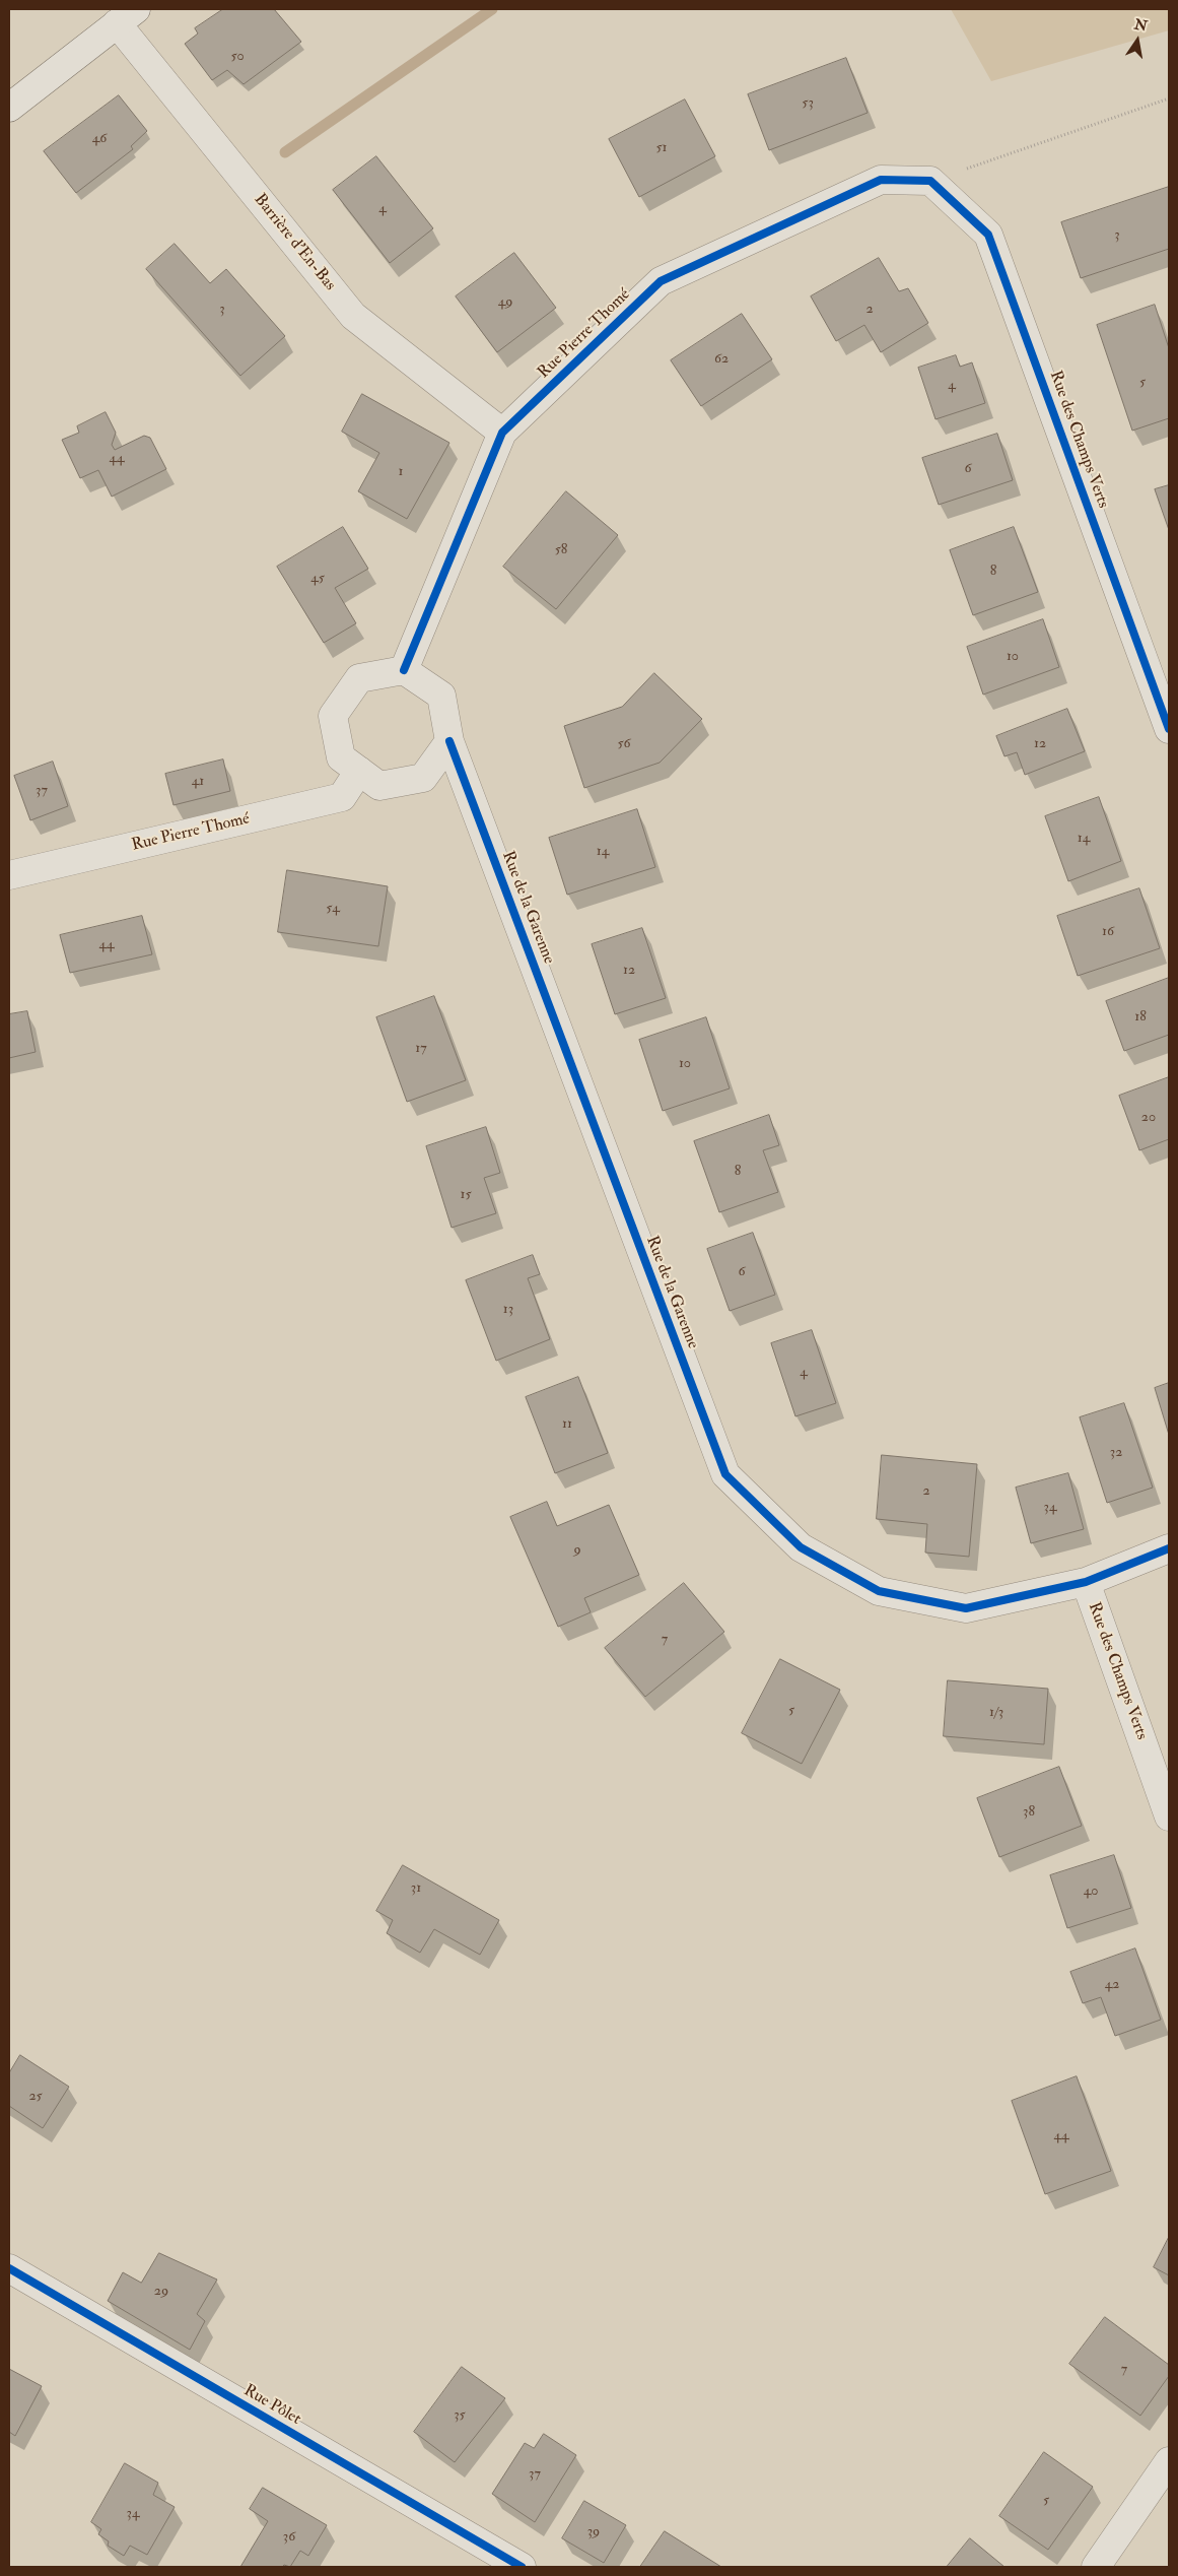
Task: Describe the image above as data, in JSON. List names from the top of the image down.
{
  "streets": {
    "street": [
      "Barrière d'En-Bas",
      "Rue Pierre Thomé",
      "Rue des Champs Verts",
      "Rue de la Garenne",
      "Rue Pôlet"
    ]
  },
  "crossings": [
    ["Barrière d'En-Bas", "Rue Pierre Thomé"],
    ["Rue Pierre Thomé", "Rue des Champs Verts"],
    ["Rue Pierre Thomé", "Rue de la Garenne"],
    ["Rue des Champs Verts", "Rue de la Garenne"]
  ],
  "house_numbers": [
    "50",
    "53",
    "46",
    "51",
    "4",
    "3",
    "49",
    "3",
    "2",
    "62",
    "5",
    "4",
    "44",
    "6",
    "1",
    "58",
    "8",
    "45",
    "10",
    "56",
    "12",
    "41",
    "37",
    "14",
    "14",
    "54",
    "16",
    "44",
    "12",
    "18",
    "17",
    "10",
    "20",
    "8",
    "15",
    "6",
    "13",
    "4",
    "11",
    "32",
    "2",
    "34",
    "9",
    "7",
    "5",
    "1/3",
    "38",
    "31",
    "40",
    "42",
    "25",
    "44",
    "29",
    "7",
    "35",
    "37",
    "5",
    "34",
    "39",
    "36"
  ],
  "north": "top"
}
